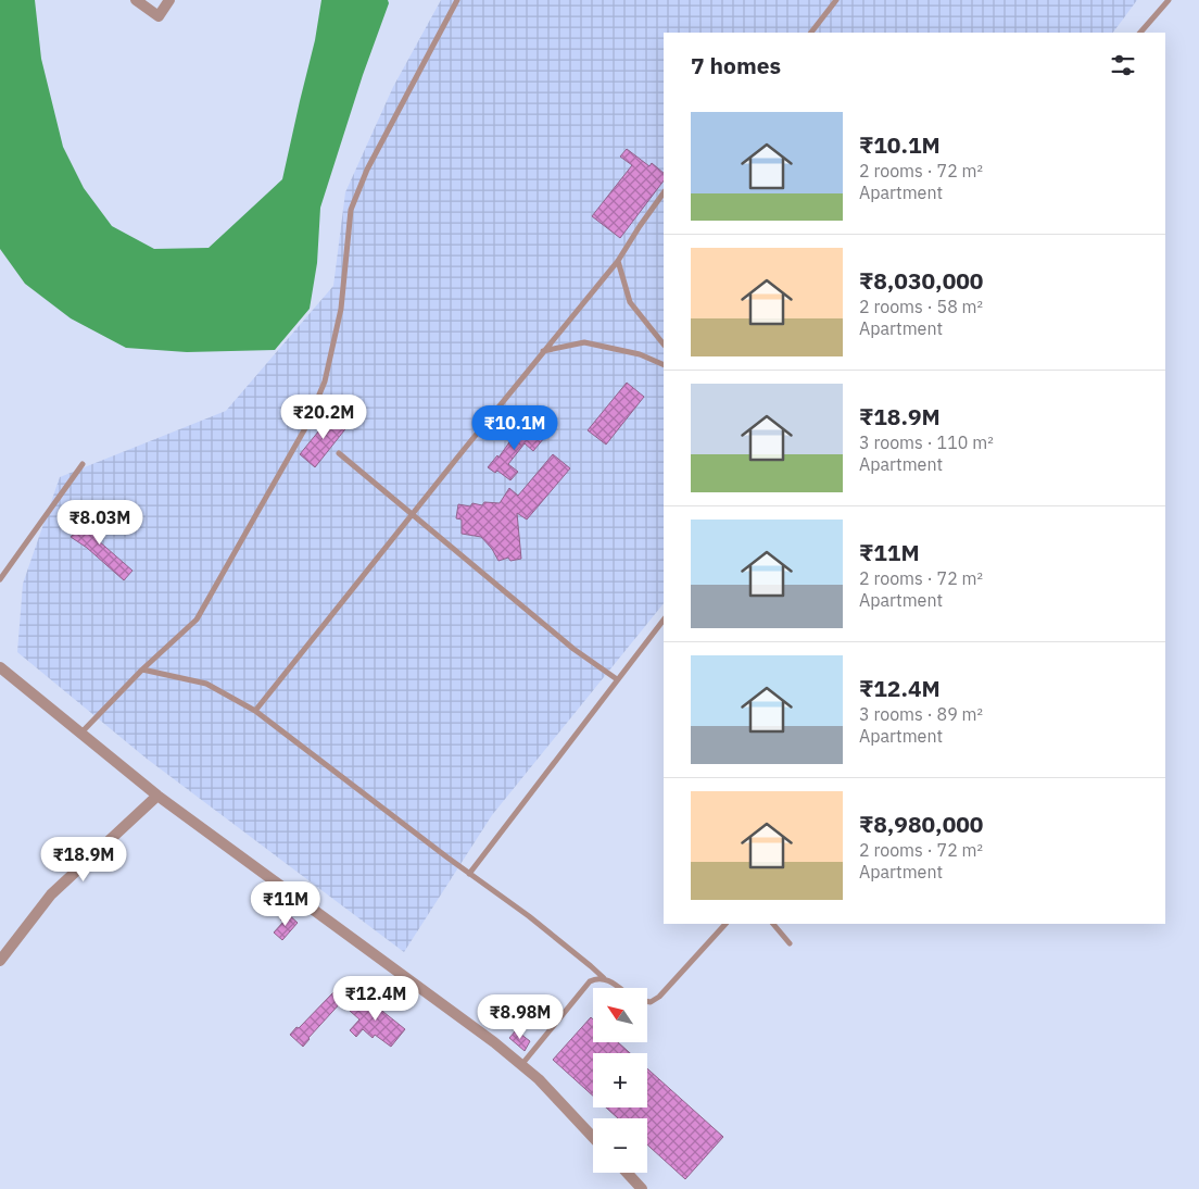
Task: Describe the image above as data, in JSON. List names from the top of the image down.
{
  "north": "top left",
  "page": {
    "heading": "7 homes",
    "list": [
      {
        "name": "₹10.1M",
        "note": "2 rooms · 72 m² · Apartment"
      },
      {
        "name": "₹8,030,000",
        "note": "2 rooms · 58 m² · Apartment"
      },
      {
        "name": "₹18.9M",
        "note": "3 rooms · 110 m² · Apartment"
      },
      {
        "name": "₹11M",
        "note": "2 rooms · 72 m² · Apartment"
      },
      {
        "name": "₹12.4M",
        "note": "3 rooms · 89 m² · Apartment"
      },
      {
        "name": "₹8,980,000",
        "note": "2 rooms · 72 m² · Apartment"
      }
    ],
    "price": [
      "₹20.2M",
      "₹10.1M",
      "₹8.03M",
      "₹18.9M",
      "₹11M",
      "₹12.4M",
      "₹8.98M"
    ],
    "map_buttons": ["+", "−"]
  }
}
